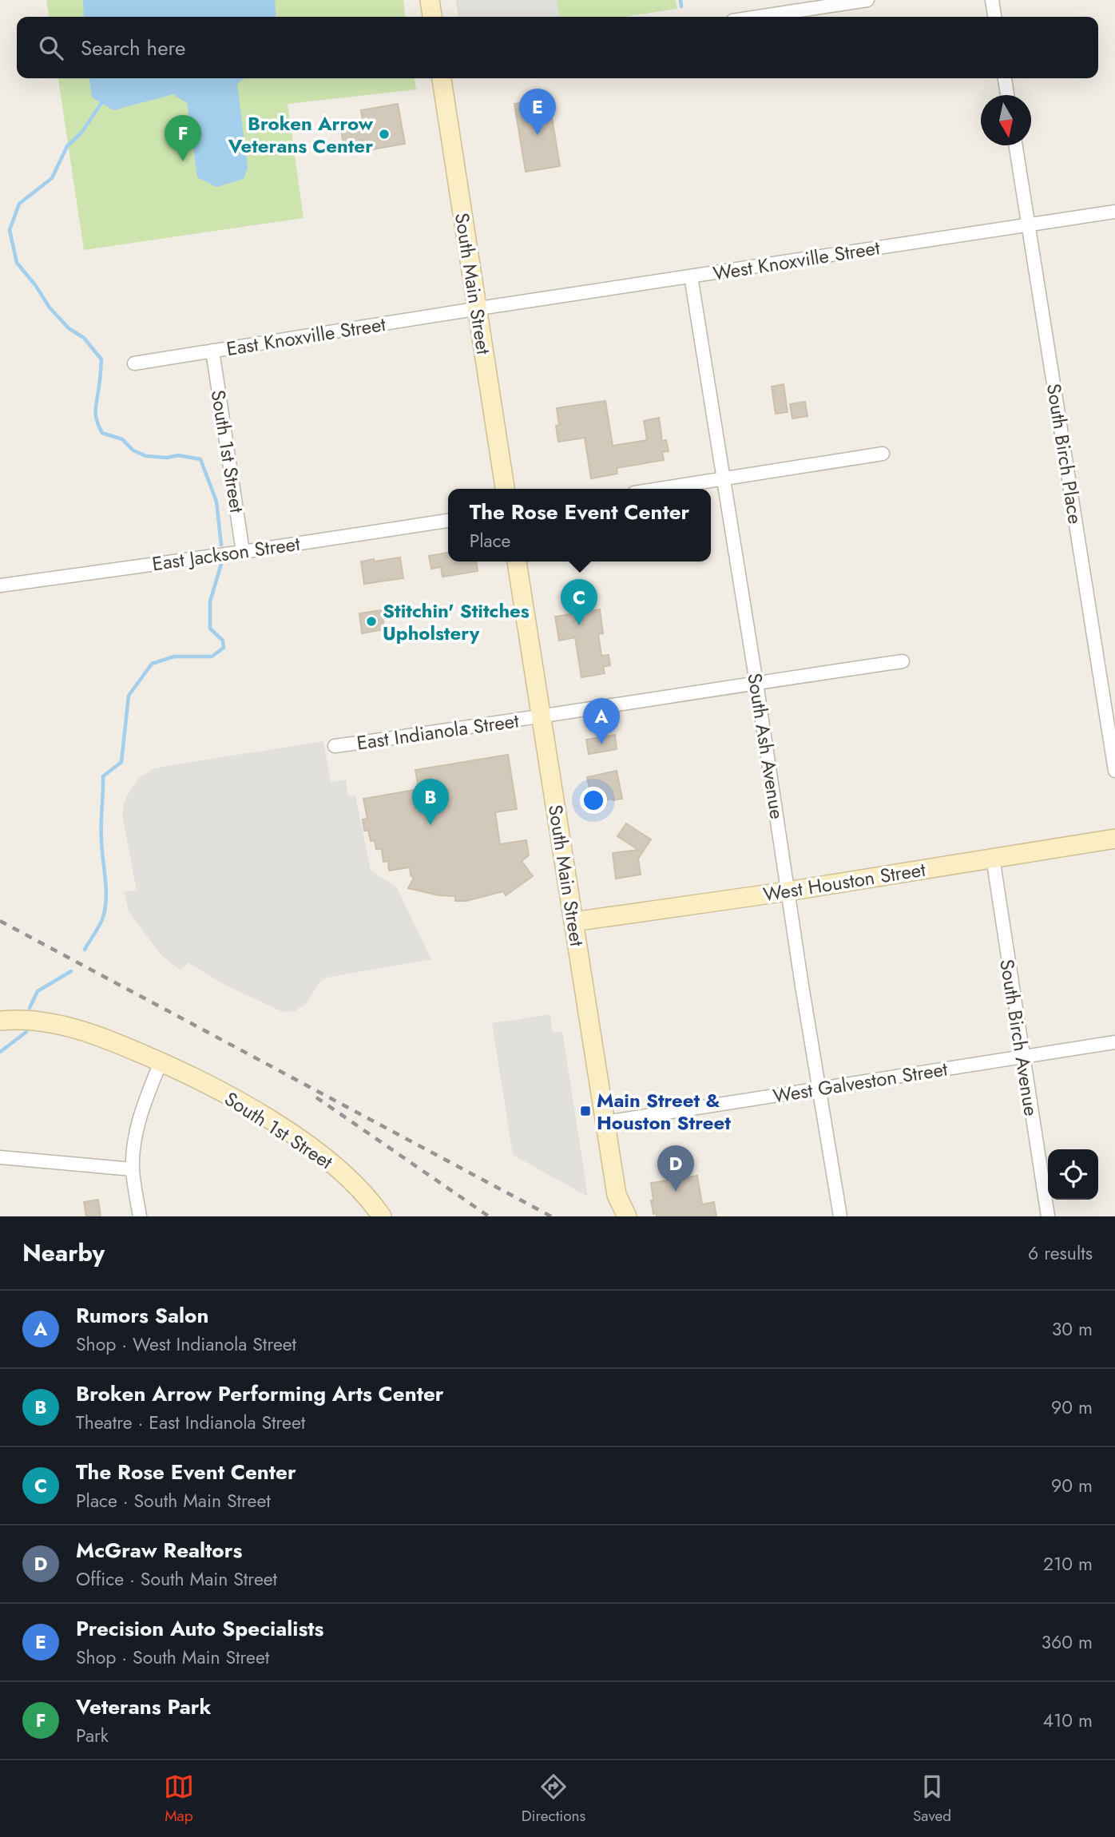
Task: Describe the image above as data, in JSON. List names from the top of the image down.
{
  "streets": {
    "street": [
      "West Knoxville Street",
      "South Main Street",
      "East Knoxville Street",
      "South 1st Street",
      "South Birch Place",
      "East Jackson Street",
      "East Indianola Street",
      "South Ash Avenue",
      "West Houston Street",
      "South Birch Avenue",
      "West Galveston Street"
    ]
  },
  "crossings": [
    ["West Knoxville Street", "South Main Street"],
    ["West Knoxville Street", "East Knoxville Street"],
    ["West Knoxville Street", "South Birch Place"],
    ["West Knoxville Street", "South Ash Avenue"],
    ["South Main Street", "East Knoxville Street"],
    ["South Main Street", "East Indianola Street"],
    ["South Main Street", "West Houston Street"],
    ["South Main Street", "West Galveston Street"],
    ["East Knoxville Street", "South 1st Street"],
    ["South 1st Street", "East Jackson Street"],
    ["East Indianola Street", "South Ash Avenue"],
    ["South Ash Avenue", "West Houston Street"],
    ["South Ash Avenue", "West Galveston Street"],
    ["West Houston Street", "South Birch Avenue"],
    ["South Birch Avenue", "West Galveston Street"]
  ],
  "places": {
    "other": ["Broken Arrow Veterans Center", "Stitchin' Stitches Upholstery"],
    "transit": ["Main Street & Houston Street"]
  },
  "north": "bottom",
  "page": {
    "search": "Search here",
    "pins": [
      "E",
      "F",
      "C",
      "A",
      "B",
      "D"
    ],
    "popup": ["The Rose Event Center", "Place"],
    "heading": ["Nearby", "6 results"],
    "list": [
      {
        "mark": "A",
        "name": "Rumors Salon",
        "note": "Shop · West Indianola Street",
        "value": "30 m"
      },
      {
        "mark": "B",
        "name": "Broken Arrow Performing Arts Center",
        "note": "Theatre · East Indianola Street",
        "value": "90 m"
      },
      {
        "mark": "C",
        "name": "The Rose Event Center",
        "note": "Place · South Main Street",
        "value": "90 m"
      },
      {
        "mark": "D",
        "name": "McGraw Realtors",
        "note": "Office · South Main Street",
        "value": "210 m"
      },
      {
        "mark": "E",
        "name": "Precision Auto Specialists",
        "note": "Shop · South Main Street",
        "value": "360 m"
      },
      {
        "mark": "F",
        "name": "Veterans Park",
        "note": "Park",
        "value": "410 m"
      }
    ],
    "nav": ["Map", "Directions", "Saved"]
  }
}
